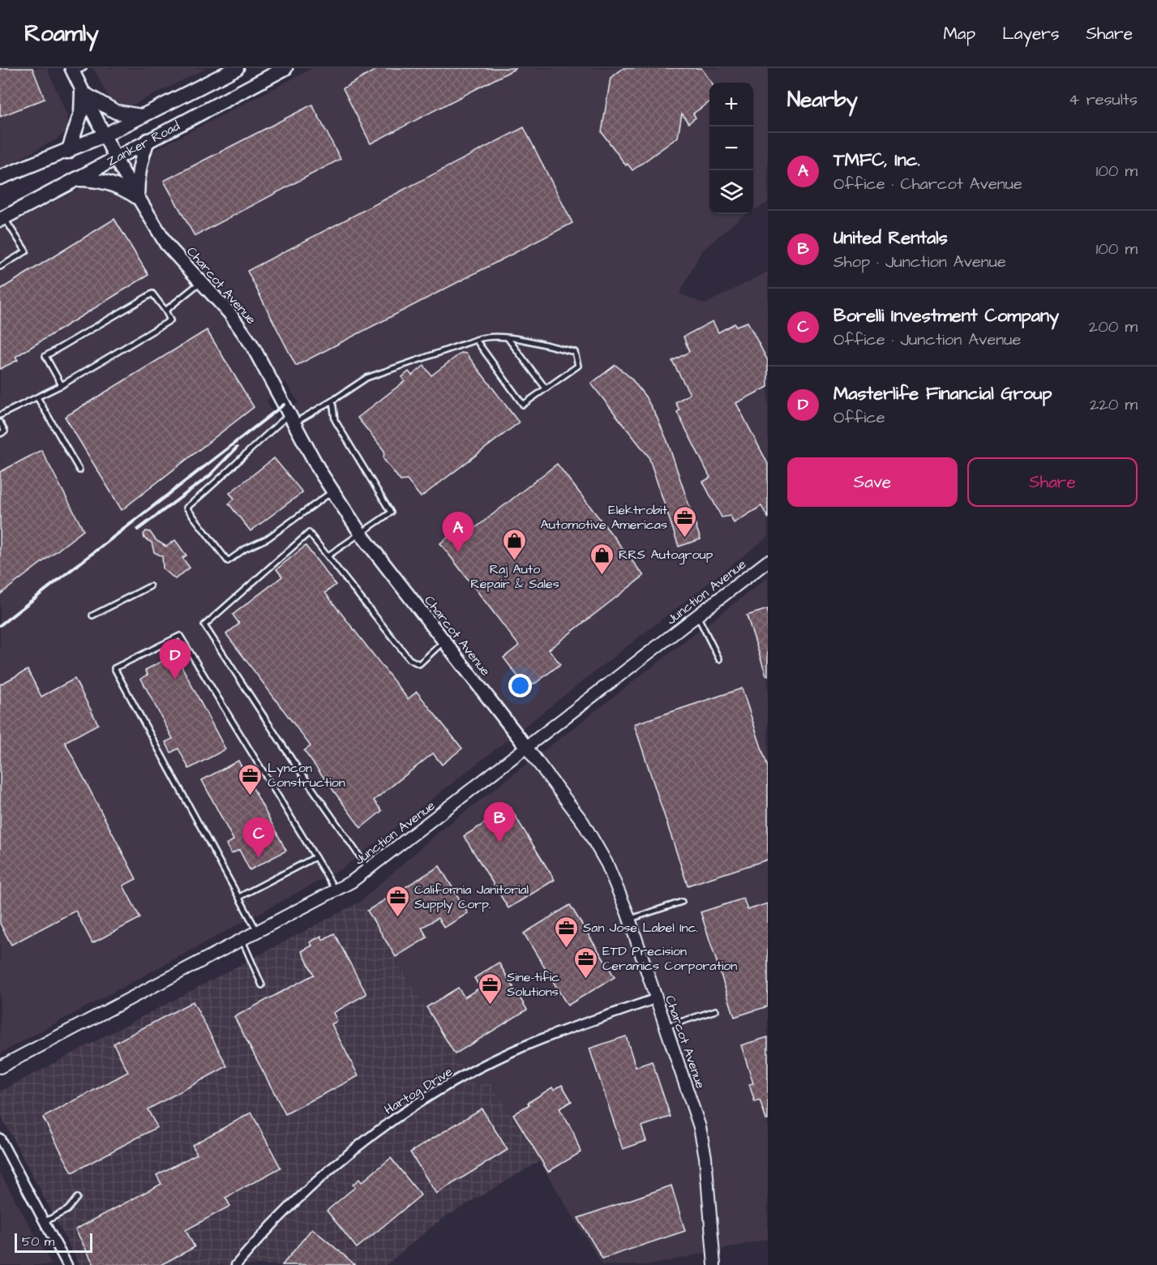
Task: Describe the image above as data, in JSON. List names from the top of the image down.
{
  "streets": {
    "main road": ["Zanker Road", "Charcot Avenue"],
    "street": ["Junction Avenue", "Hartog Drive"]
  },
  "crossings": [
    ["Zanker Road", "Charcot Avenue"],
    ["Charcot Avenue", "Junction Avenue"],
    ["Charcot Avenue", "Hartog Drive"]
  ],
  "places": {
    "office": [
      "Elektrobit Automotive Americas",
      "Lyncon Construction",
      "California Janitorial Supply Corp.",
      "San Jose Label Inc.",
      "ETD Precision Ceramics Corporation",
      "Sine-tific Solutions"
    ],
    "shop": ["Raj Auto Repair & Sales", "RRS Autogroup"]
  },
  "scale_bar": "50 m",
  "page": {
    "header": "Roamly",
    "nav": ["Map", "Layers", "Share"],
    "heading": ["Nearby", "4 results"],
    "map_buttons": ["+", "−"],
    "list": [
      {
        "mark": "A",
        "name": "TMFC, Inc.",
        "note": "Office · Charcot Avenue",
        "value": "100 m"
      },
      {
        "mark": "B",
        "name": "United Rentals",
        "note": "Shop · Junction Avenue",
        "value": "100 m"
      },
      {
        "mark": "C",
        "name": "Borelli Investment Company",
        "note": "Office · Junction Avenue",
        "value": "200 m"
      },
      {
        "mark": "D",
        "name": "Masterlife Financial Group",
        "note": "Office",
        "value": "220 m"
      }
    ],
    "buttons": ["Save", "Share"],
    "pins": [
      "A",
      "D",
      "B",
      "C"
    ],
    "scale": "50 m"
  }
}
